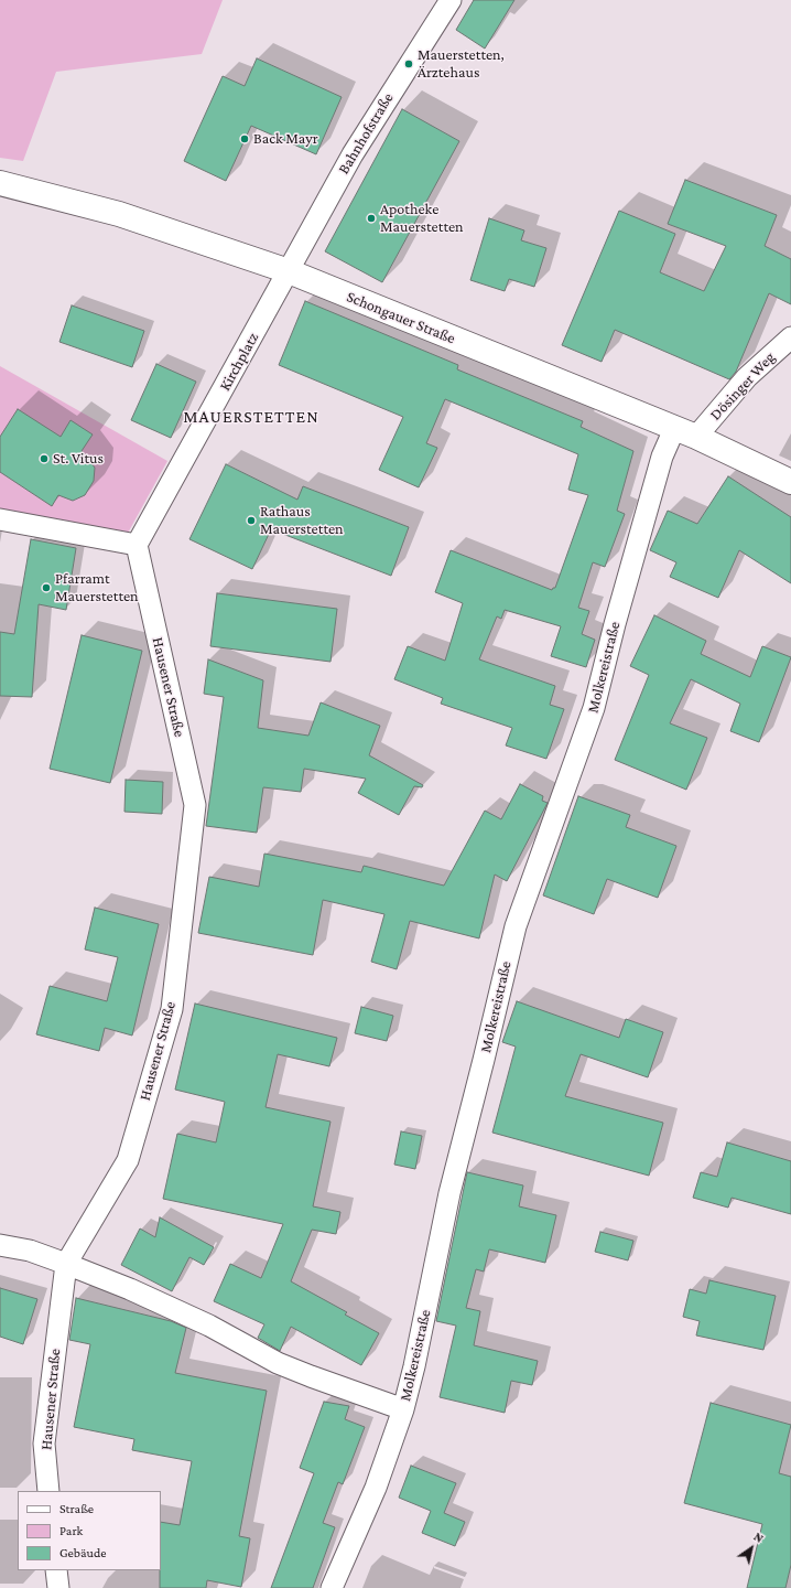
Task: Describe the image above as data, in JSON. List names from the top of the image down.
{
  "streets": {
    "main road": ["Schongauer Straße"],
    "street": [
      "Bahnhofstraße",
      "Kirchplatz",
      "Dösinger Weg",
      "Molkereistraße",
      "Hausener Straße"
    ]
  },
  "crossings": [
    ["Bahnhofstraße", "Schongauer Straße"],
    ["Bahnhofstraße", "Kirchplatz"],
    ["Schongauer Straße", "Kirchplatz"],
    ["Schongauer Straße", "Dösinger Weg"],
    ["Schongauer Straße", "Molkereistraße"],
    ["Kirchplatz", "Hausener Straße"],
    ["Dösinger Weg", "Molkereistraße"]
  ],
  "districts": ["MAUERSTETTEN"],
  "places": [
    "Mauerstetten, Ärztehaus",
    "Back Mayr",
    "Apotheke Mauerstetten",
    "St. Vitus",
    "Rathaus Mauerstetten",
    "Pfarramt Mauerstetten"
  ],
  "legend": ["Straße", "Park", "Gebäude"],
  "north": "top right"
}
